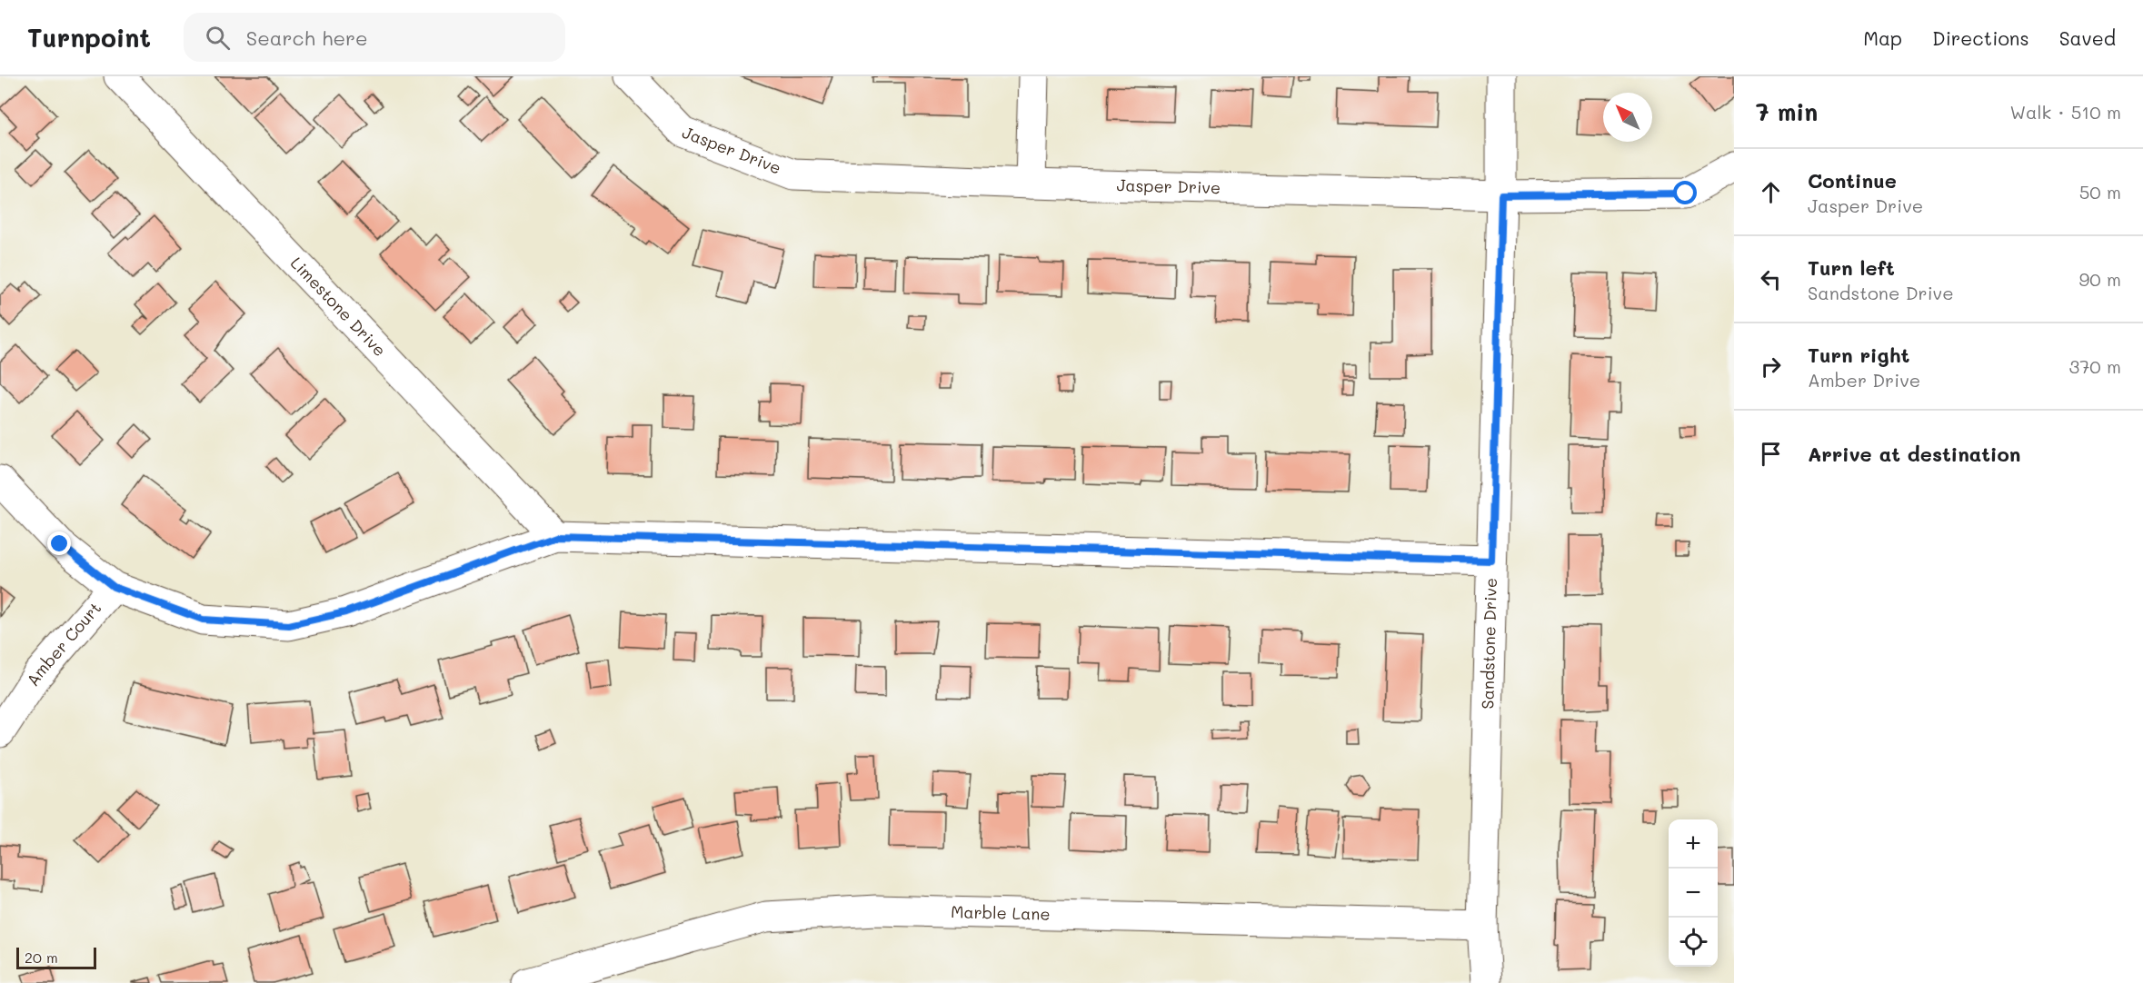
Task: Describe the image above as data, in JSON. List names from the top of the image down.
{
  "streets": {
    "street": [
      "Jasper Drive",
      "Limestone Drive",
      "Sandstone Drive",
      "Amber Court",
      "Marble Lane"
    ]
  },
  "crossings": [
    ["Jasper Drive", "Sandstone Drive"],
    ["Sandstone Drive", "Marble Lane"]
  ],
  "scale_bar": "20 m",
  "north": "top left",
  "page": {
    "header": "Turnpoint",
    "search": "Search here",
    "nav": ["Map", "Directions", "Saved"],
    "heading": ["7 min", "Walk · 510 m"],
    "list": [
      ["Continue", "Jasper Drive", "50 m"],
      ["Turn left", "Sandstone Drive", "90 m"],
      ["Turn right", "Amber Drive", "370 m"],
      "Arrive at destination"
    ],
    "map_buttons": ["+", "−"],
    "scale": "20 m"
  }
}
